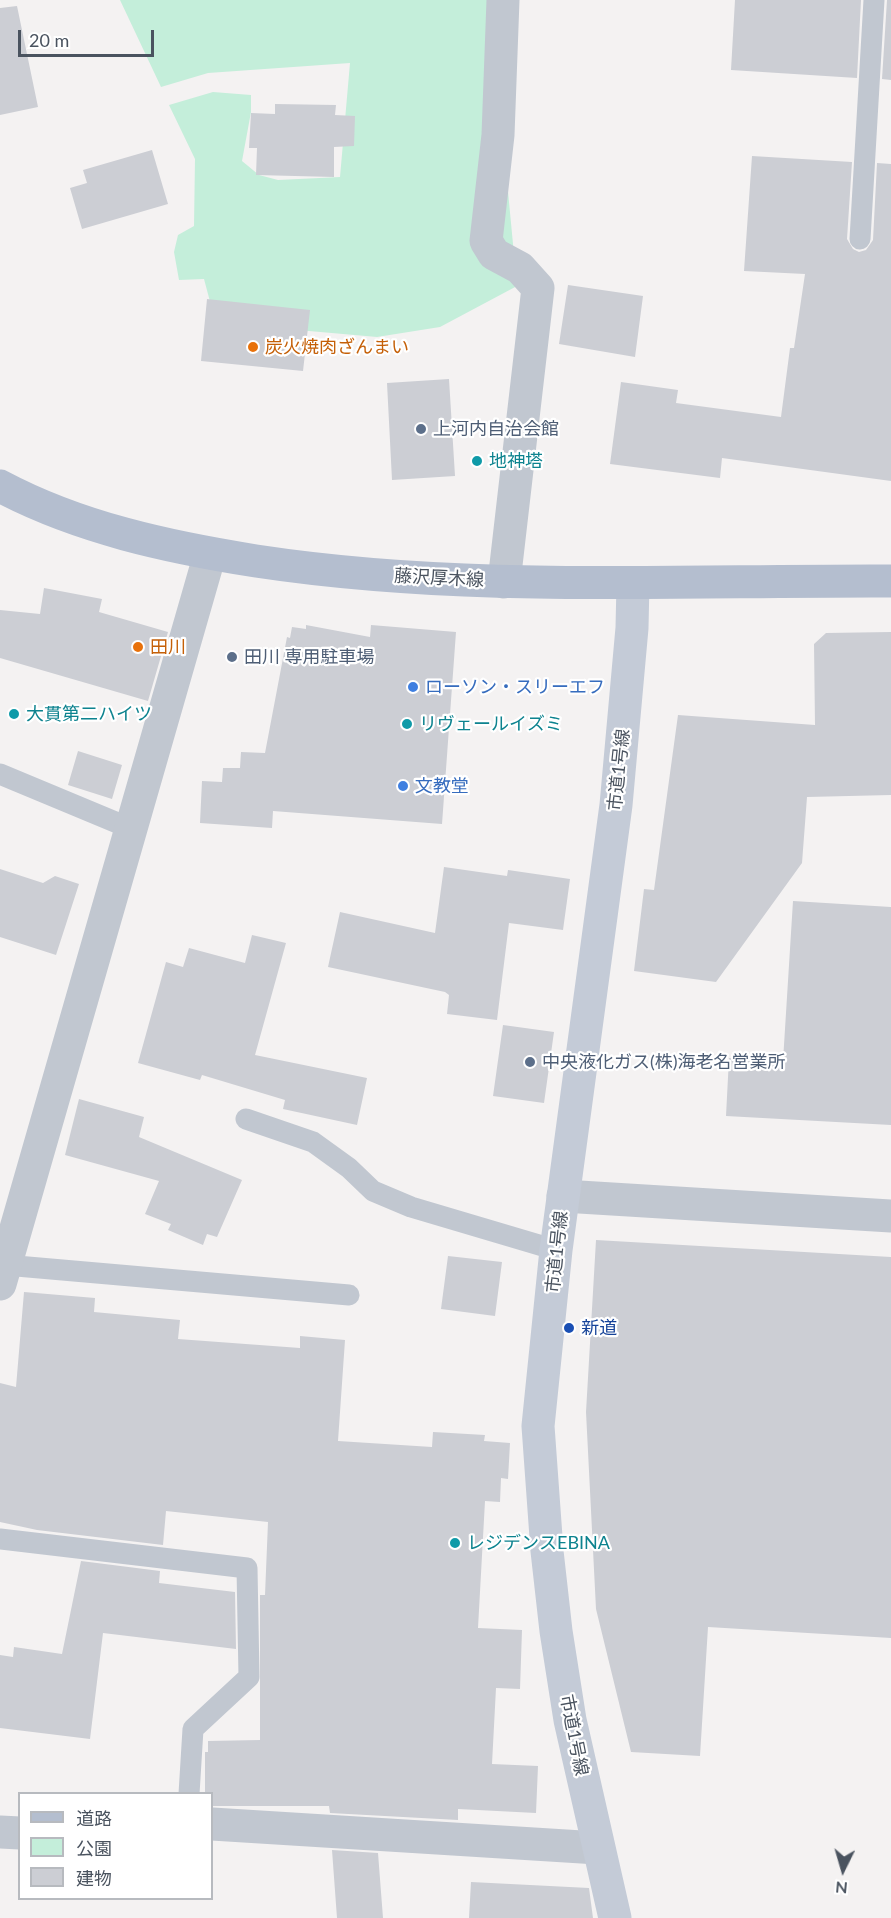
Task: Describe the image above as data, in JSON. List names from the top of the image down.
{
  "streets": {
    "main road": ["藤沢厚木線"],
    "street": ["市道1号線"]
  },
  "crossings": [
    ["藤沢厚木線", "市道1号線"]
  ],
  "places": [
    "炭火焼肉ざんまい",
    "上河内自治会館",
    "地神塔",
    "田川",
    "田川 専用駐車場",
    "ローソン・スリーエフ",
    "大貫第二ハイツ",
    "リヴェールイズミ",
    "文教堂",
    "中央液化ガス(株)海老名営業所",
    "新道",
    "レジデンスEBINA"
  ],
  "legend": ["道路", "公園", "建物"],
  "scale_bar": "20 m",
  "north": "bottom"
}
